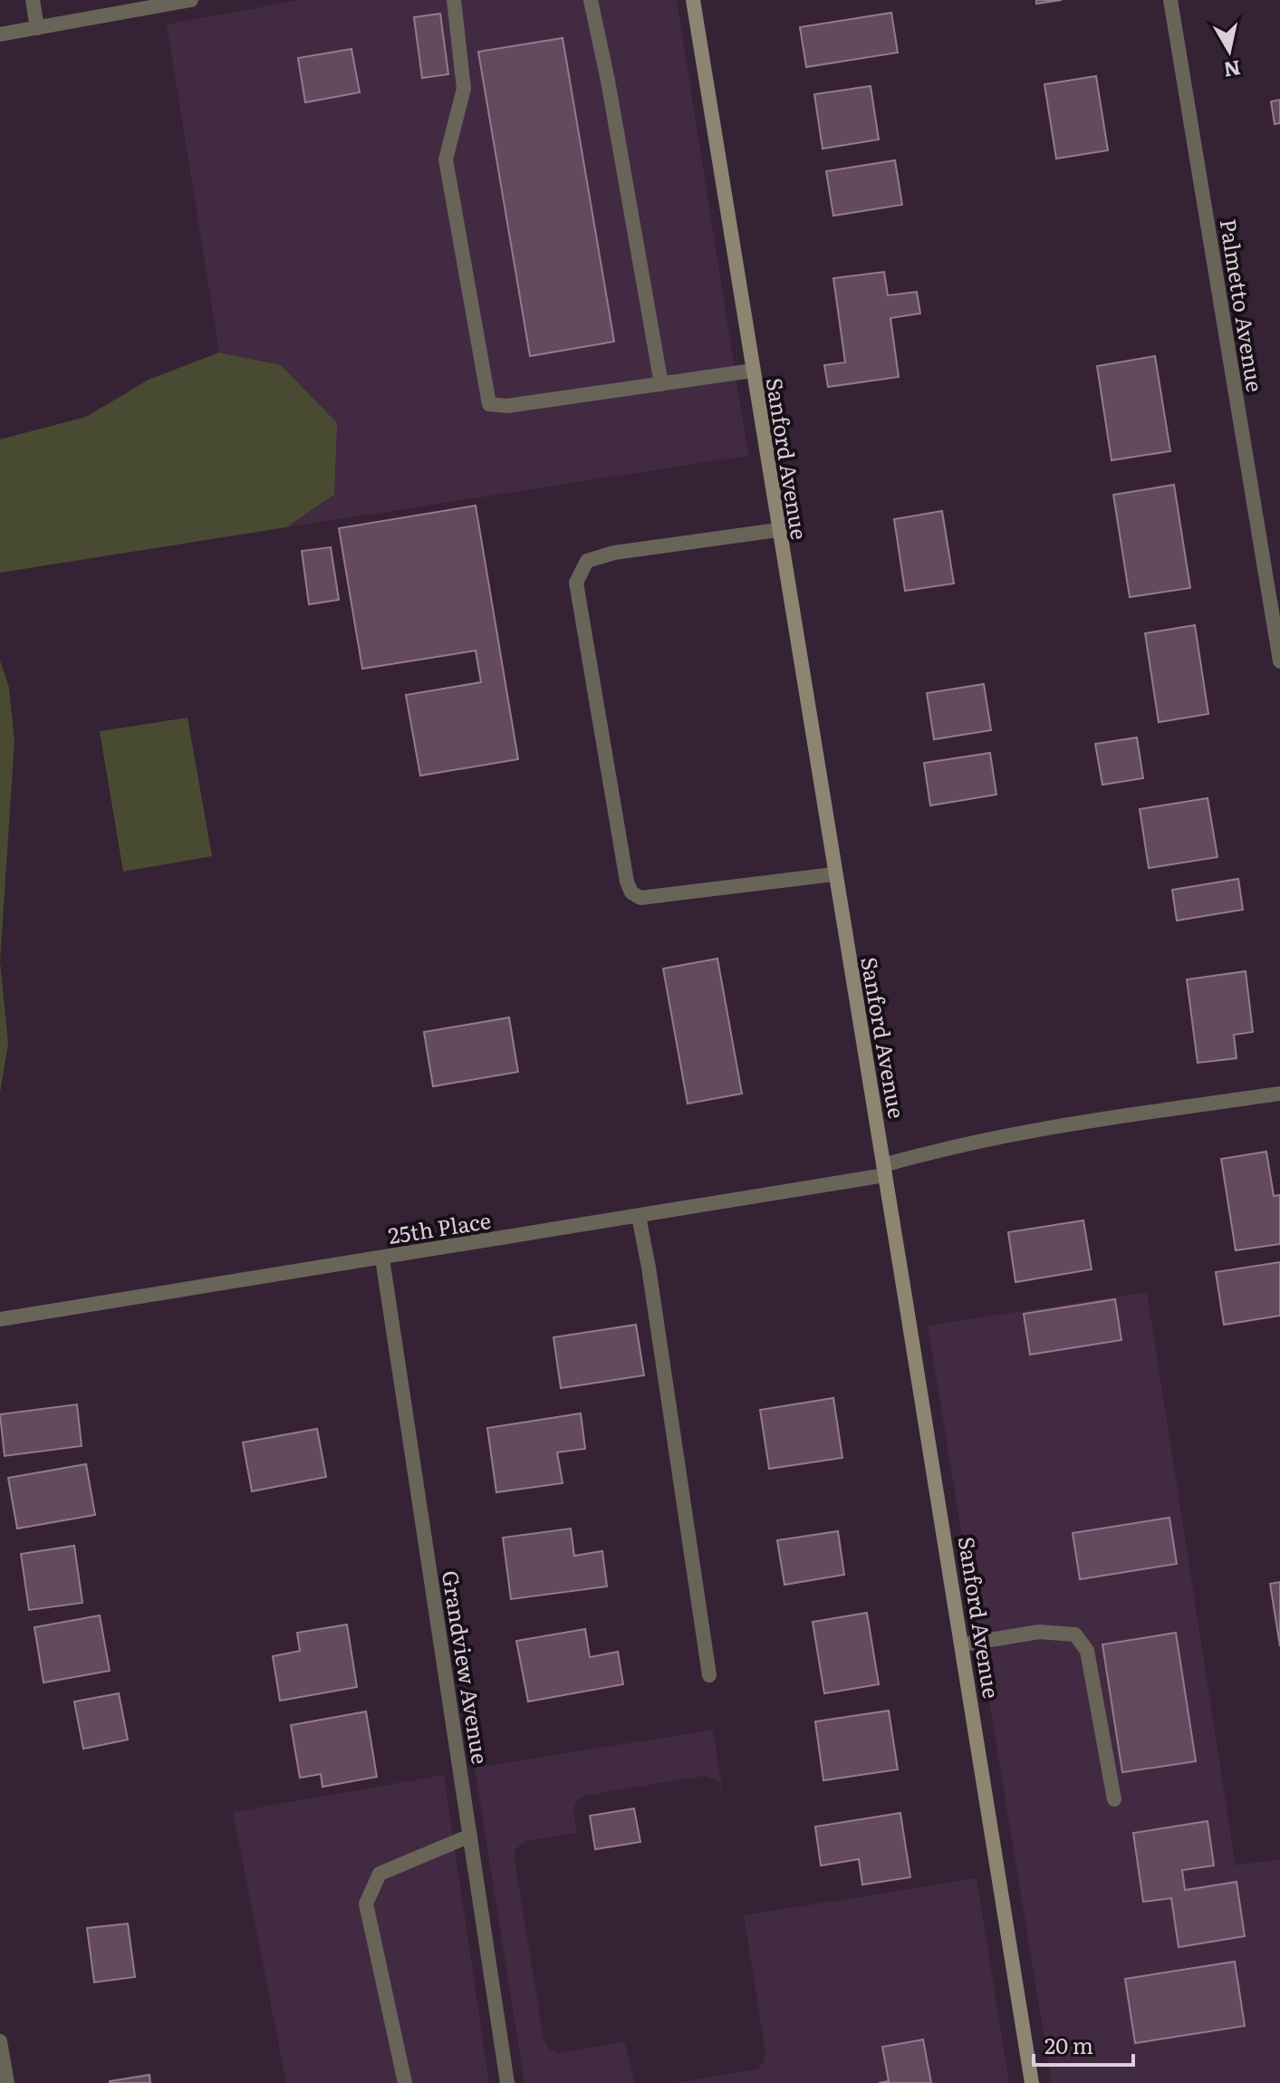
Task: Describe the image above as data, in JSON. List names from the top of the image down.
{
  "streets": {
    "main road": ["Sanford Avenue"],
    "street": ["Palmetto Avenue", "25th Place", "Grandview Avenue"]
  },
  "crossings": [
    ["Sanford Avenue", "25th Place"],
    ["25th Place", "Grandview Avenue"]
  ],
  "scale_bar": "20 m",
  "north": "bottom"
}
